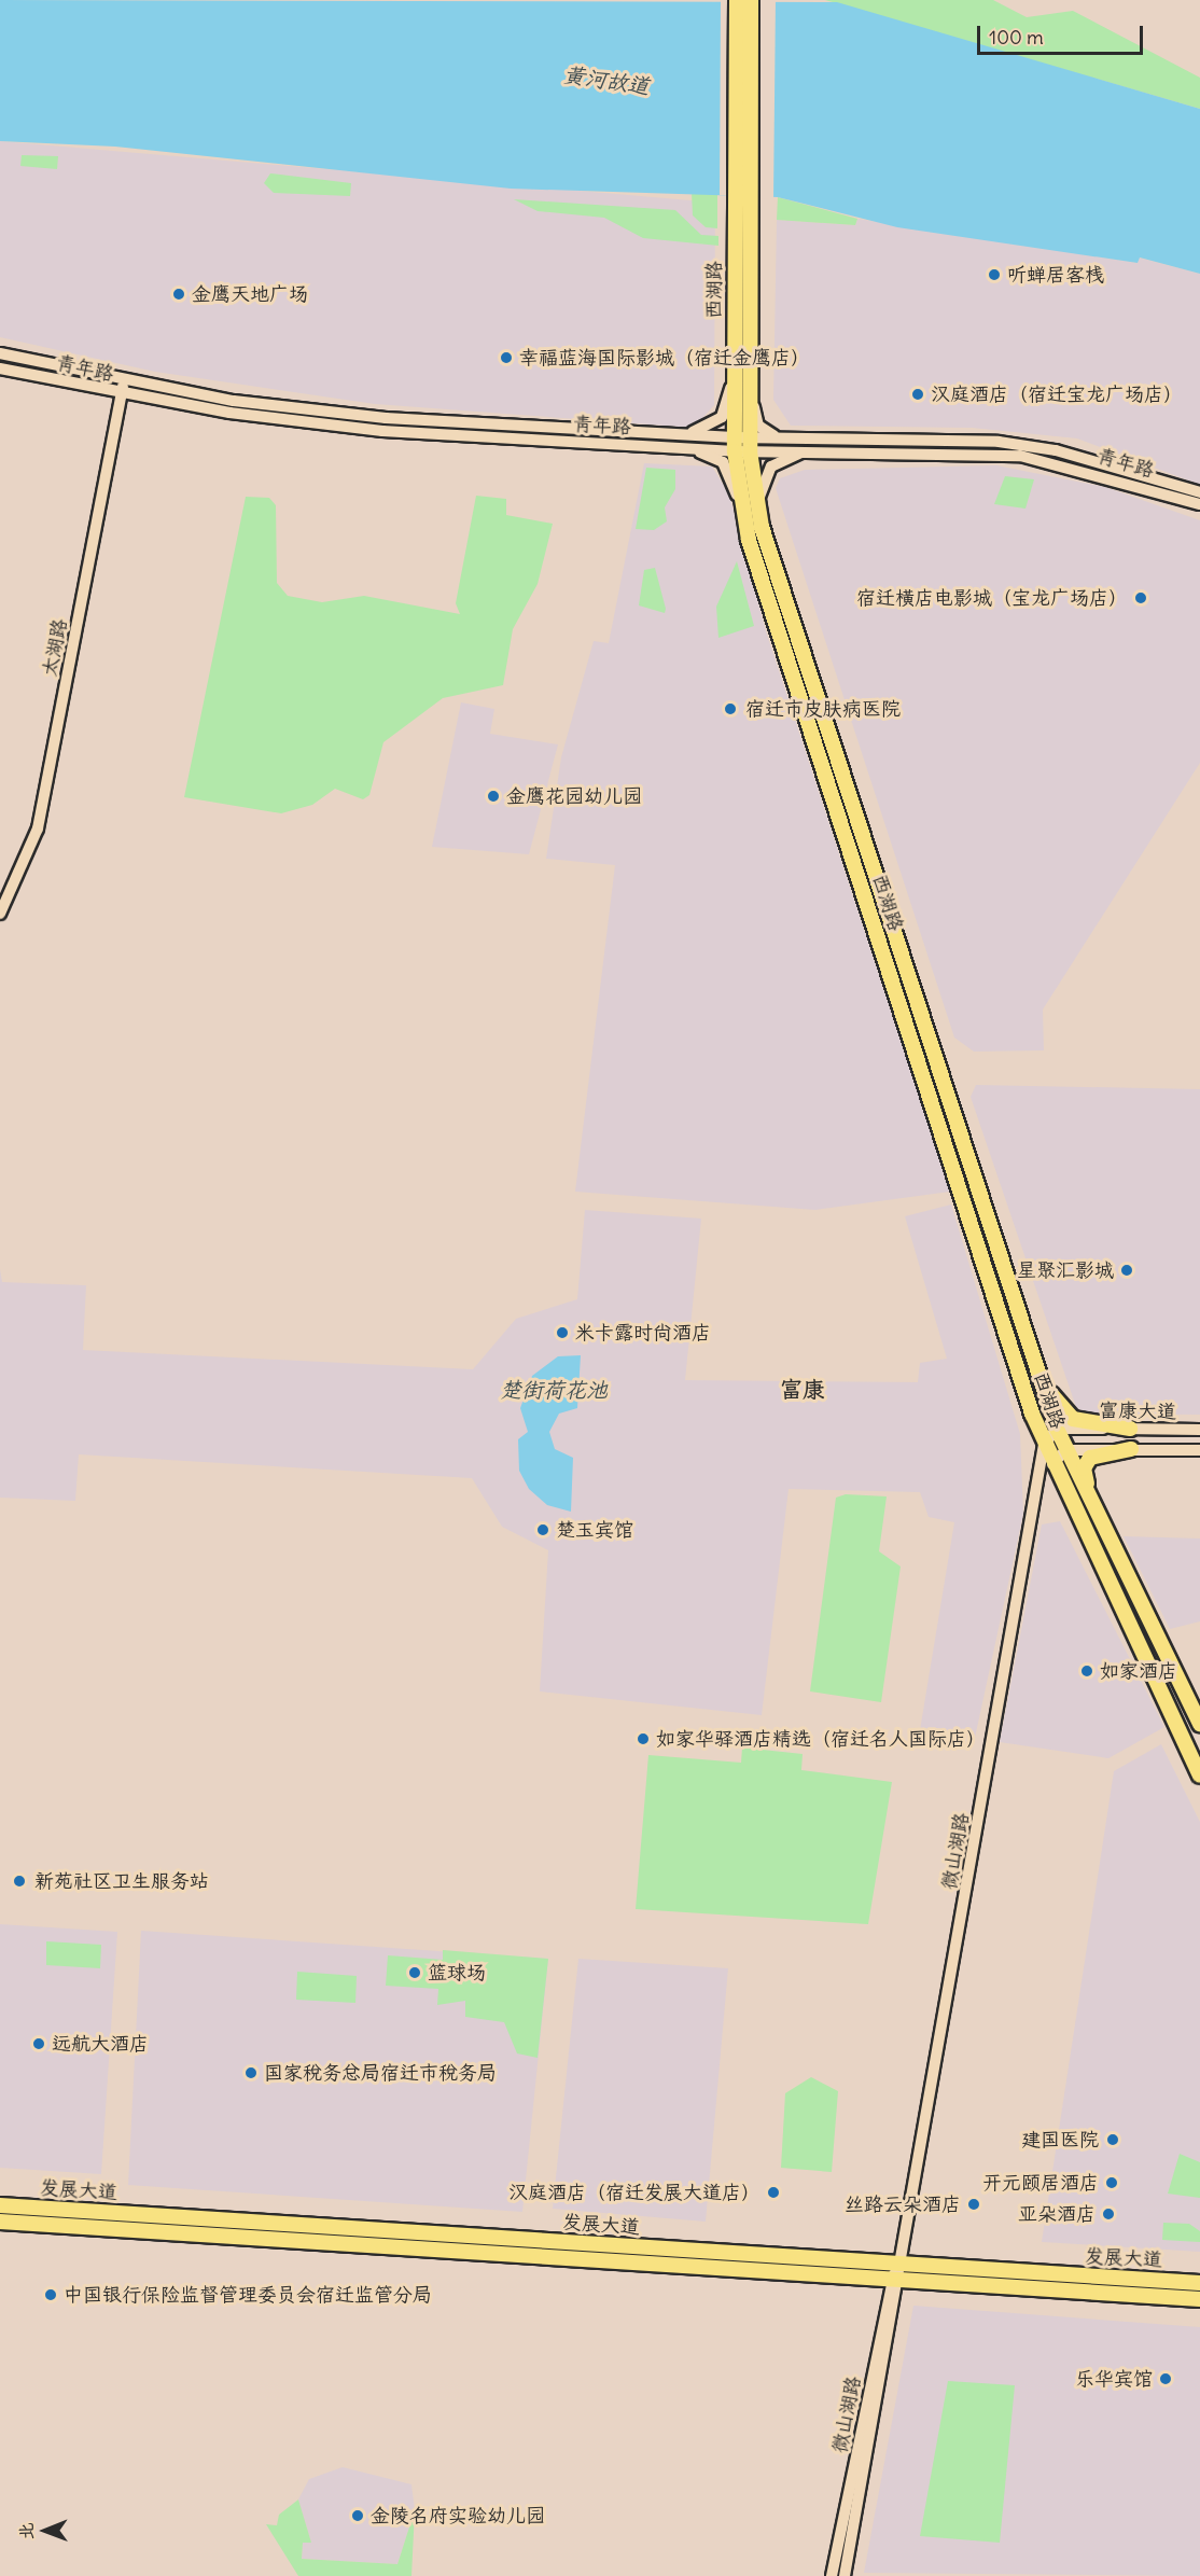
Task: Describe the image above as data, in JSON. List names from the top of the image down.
{
  "streets": {
    "main road": ["西湖路", "发展大道"],
    "street": [
      "青年路",
      "太湖路",
      "富康大道",
      "微山湖路"
    ]
  },
  "crossings": [
    ["西湖路", "青年路"],
    ["西湖路", "富康大道"],
    ["西湖路", "微山湖路"],
    ["青年路", "太湖路"],
    ["微山湖路", "发展大道"]
  ],
  "districts": ["富康"],
  "water": ["黄河故道", "楚街荷花池"],
  "places": [
    "听蝉居客栈",
    "金鹰天地广场",
    "幸福蓝海国际影城（宿迁金鹰店）",
    "汉庭酒店（宿迁宝龙广场店）",
    "宿迁横店电影城（宝龙广场店）",
    "宿迁市皮肤病医院",
    "金鹰花园幼儿园",
    "星聚汇影城",
    "米卡露时尚酒店",
    "楚玉宾馆",
    "如家酒店",
    "如家华驿酒店精选（宿迁名人国际店）",
    "新苑社区卫生服务站",
    "篮球场",
    "远航大酒店",
    "国家税务总局宿迁市税务局",
    "建国医院",
    "开元颐居酒店",
    "汉庭酒店（宿迁发展大道店）",
    "丝路云朵酒店",
    "亚朵酒店",
    "中国银行保险监督管理委员会宿迁监管分局",
    "乐华宾馆",
    "金陵名府实验幼儿园"
  ],
  "scale_bar": "100 m",
  "north": "left"
}
